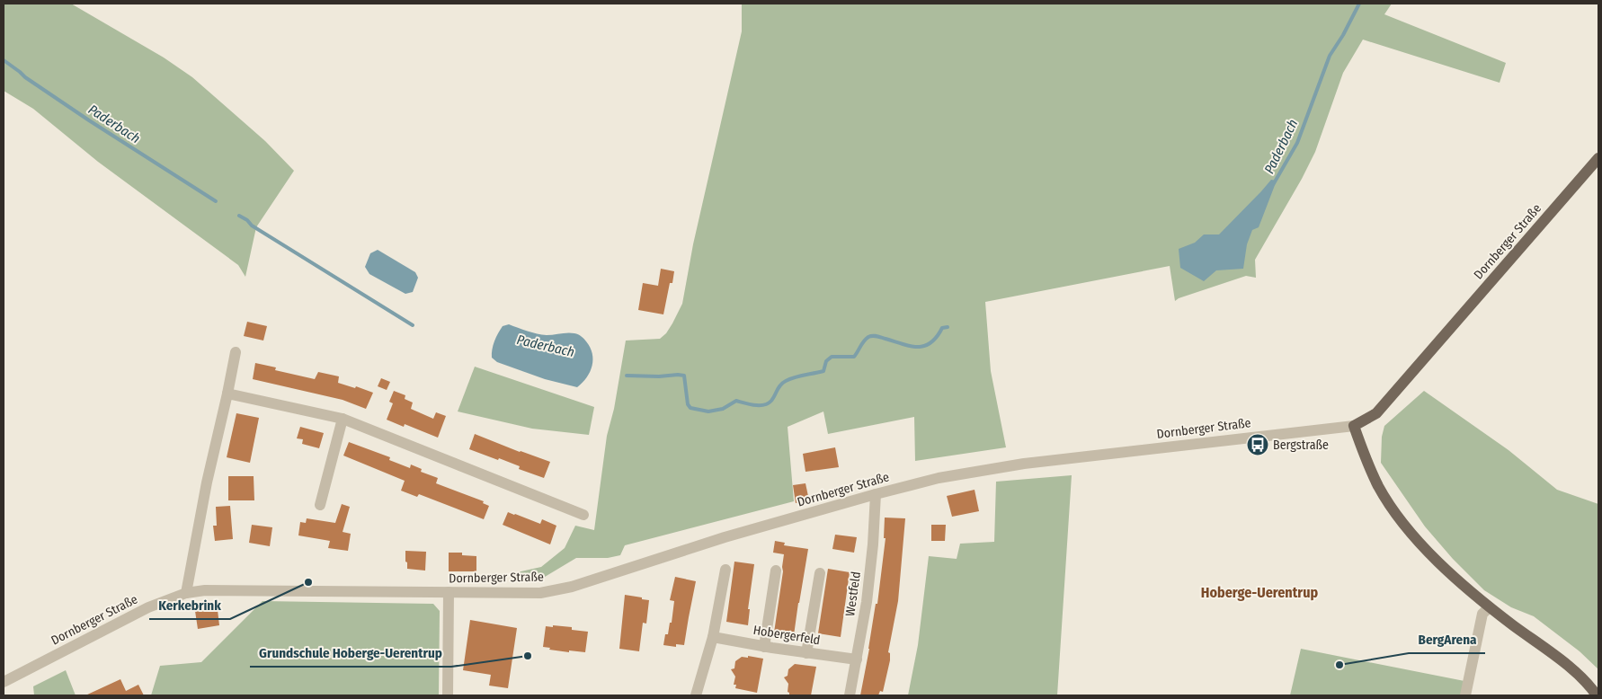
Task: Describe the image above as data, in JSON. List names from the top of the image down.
{
  "streets": {
    "main road": ["Dornberger Straße"],
    "street": ["Westfeld", "Hobergerfeld"]
  },
  "crossings": [
    ["Dornberger Straße", "Westfeld"],
    ["Westfeld", "Hobergerfeld"]
  ],
  "districts": ["Hoberge-Uerentrup"],
  "water": ["Paderbach"],
  "places": {
    "bus stop": ["Bergstraße"],
    "other": ["Kerkebrink", "Grundschule Hoberge-Uerentrup", "BergArena"]
  }
}
